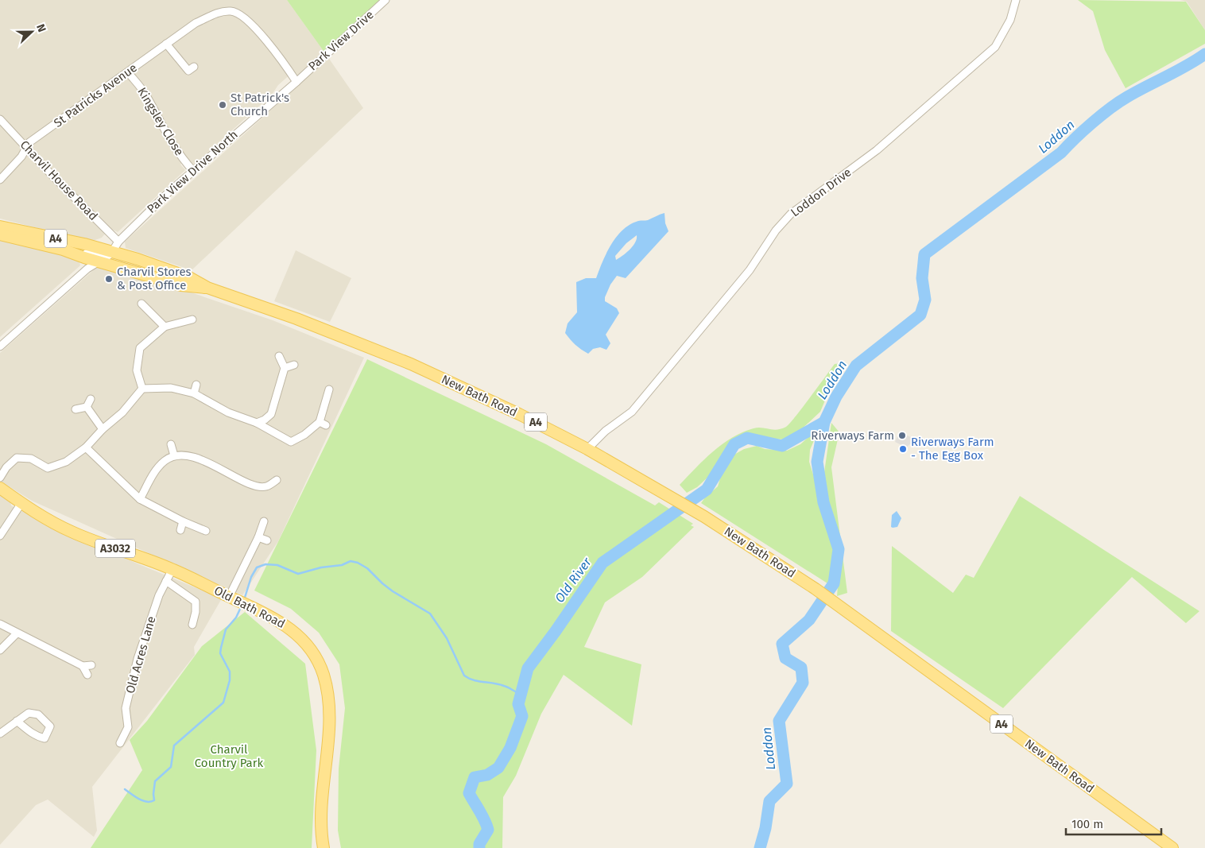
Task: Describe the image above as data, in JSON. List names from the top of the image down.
{
  "streets": {
    "main road": [
      "A4",
      "New Bath Road",
      "A3032",
      "Old Bath Road"
    ],
    "street": [
      "Park View Drive",
      "St Patricks Avenue",
      "Kingsley Close",
      "Park View Drive North",
      "Charvil House Road",
      "Loddon Drive",
      "Old Acres Lane"
    ]
  },
  "crossings": [
    ["Park View Drive", "St Patricks Avenue"],
    ["Park View Drive", "Park View Drive North"],
    ["St Patricks Avenue", "Kingsley Close"],
    ["St Patricks Avenue", "Park View Drive North"],
    ["St Patricks Avenue", "Charvil House Road"],
    ["Kingsley Close", "Park View Drive North"],
    ["Park View Drive North", "Charvil House Road"],
    ["Park View Drive North", "New Bath Road"],
    ["Loddon Drive", "New Bath Road"],
    ["Old Bath Road", "Old Acres Lane"]
  ],
  "water": ["Loddon", "Old River"],
  "parks": ["Charvil Country Park"],
  "places": [
    "St Patrick's Church",
    "Charvil Stores & Post Office",
    "Riverways Farm",
    "Riverways Farm - The Egg Box"
  ],
  "scale_bar": "100 m",
  "north": "right"
}
